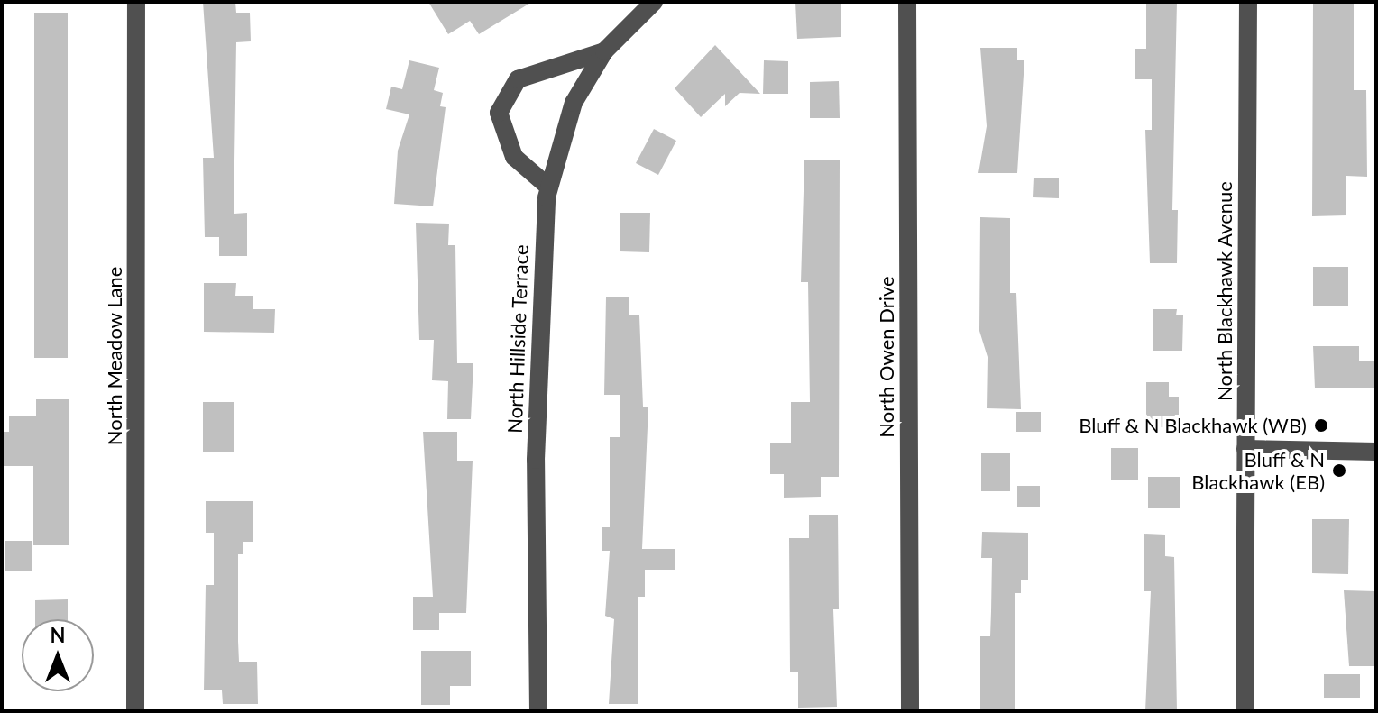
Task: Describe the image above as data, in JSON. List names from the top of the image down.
{
  "streets": {
    "street": [
      "North Blackhawk Avenue",
      "North Hillside Terrace",
      "North Meadow Lane",
      "North Owen Drive"
    ]
  },
  "places": ["Bluff & N Blackhawk (WB)", "Bluff & N Blackhawk (EB)"],
  "north": "top"
}
